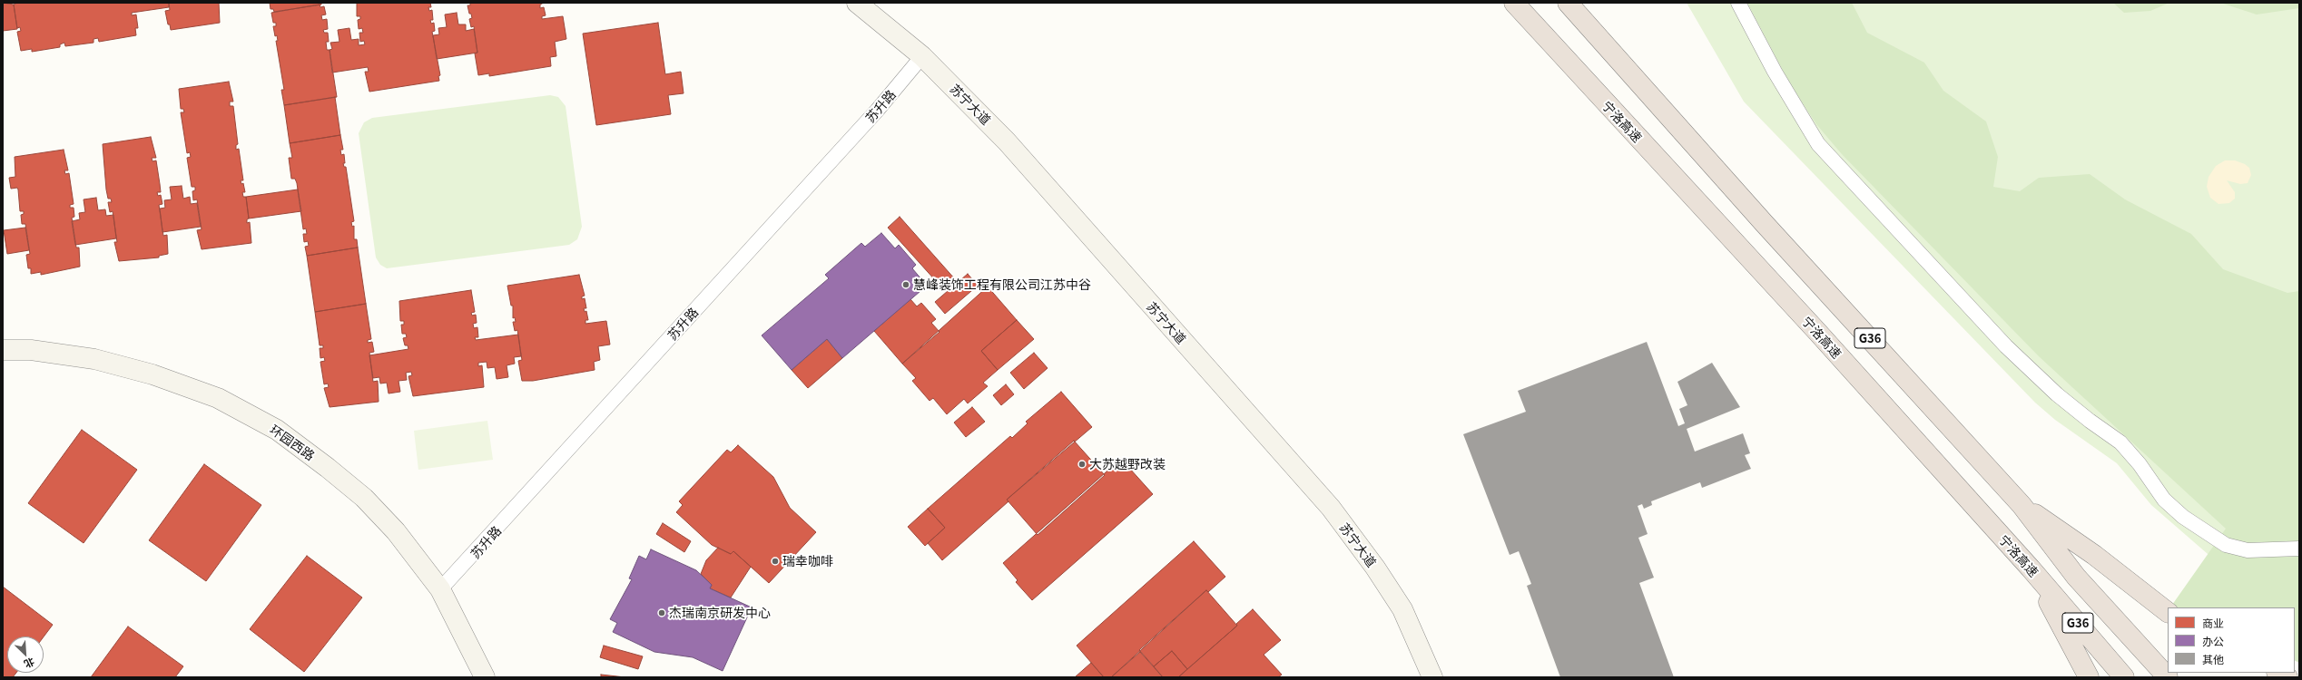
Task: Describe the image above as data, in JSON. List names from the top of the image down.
{
  "streets": {
    "highway": ["宁洛高速", "G36"],
    "street": ["苏宁大道", "苏升路", "环园西路"]
  },
  "crossings": [
    ["苏宁大道", "苏升路"],
    ["苏升路", "环园西路"]
  ],
  "places": [
    "慧峰装饰工程有限公司江苏中谷",
    "大苏越野改装",
    "瑞幸咖啡",
    "杰瑞南京研发中心"
  ],
  "legend": ["商业", "办公", "其他"],
  "north": "bottom right"
}
